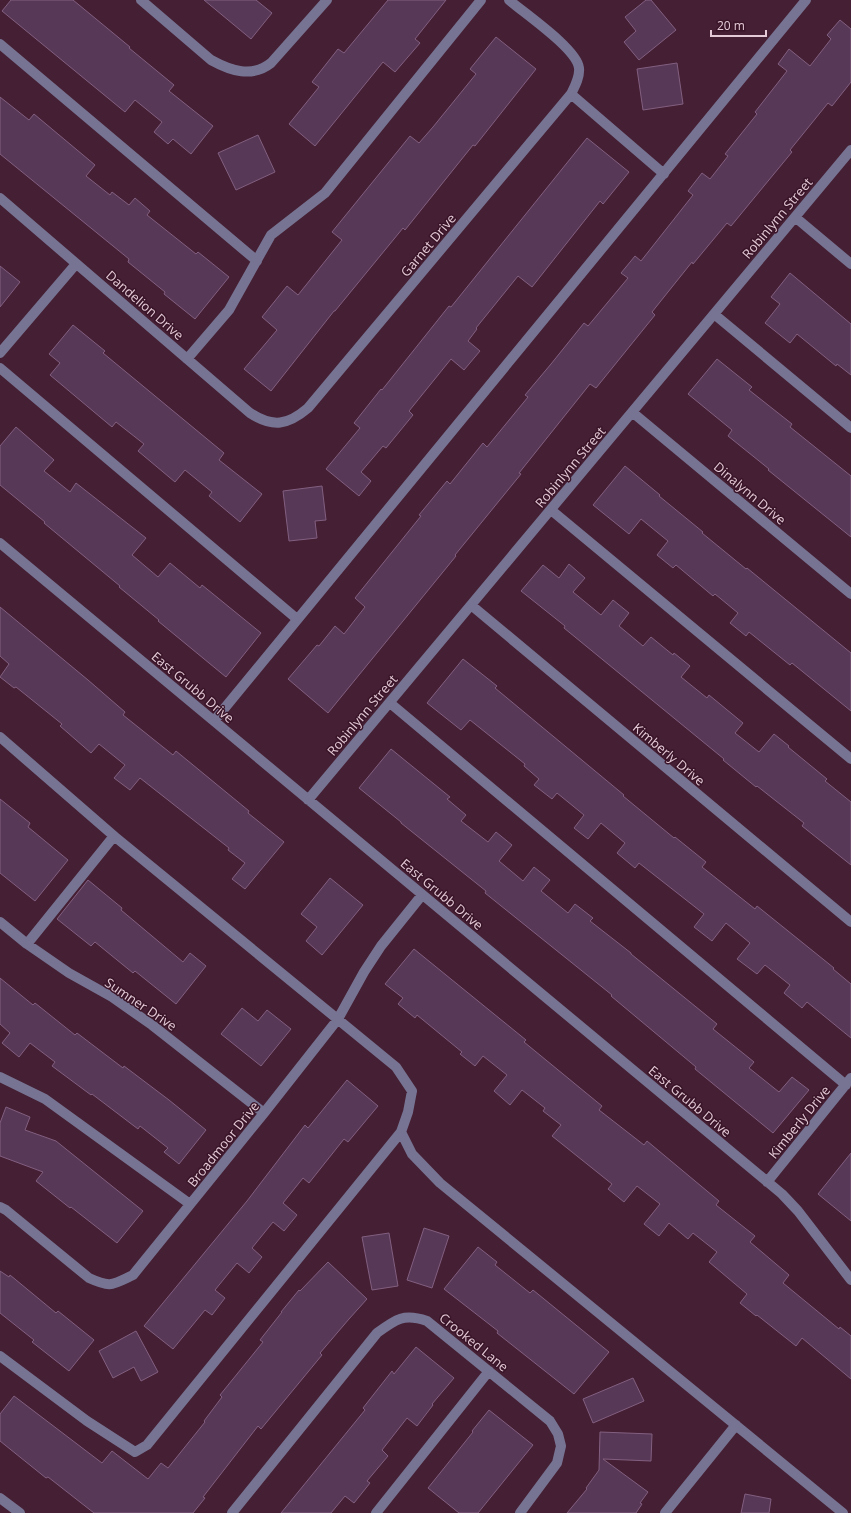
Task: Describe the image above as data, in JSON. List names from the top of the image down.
{
  "streets": {
    "street": [
      "Robinlynn Street",
      "Garnet Drive",
      "Dandelion Drive",
      "Dinalynn Drive",
      "East Grubb Drive",
      "Kimberly Drive",
      "Sumner Drive",
      "Broadmoor Drive",
      "Crooked Lane"
    ]
  },
  "crossings": [
    ["Robinlynn Street", "Dinalynn Drive"],
    ["Robinlynn Street", "East Grubb Drive"],
    ["Robinlynn Street", "Kimberly Drive"],
    ["Garnet Drive", "Dandelion Drive"],
    ["East Grubb Drive", "Kimberly Drive"],
    ["East Grubb Drive", "Broadmoor Drive"],
    ["Sumner Drive", "Broadmoor Drive"]
  ],
  "scale_bar": "20 m"
}
